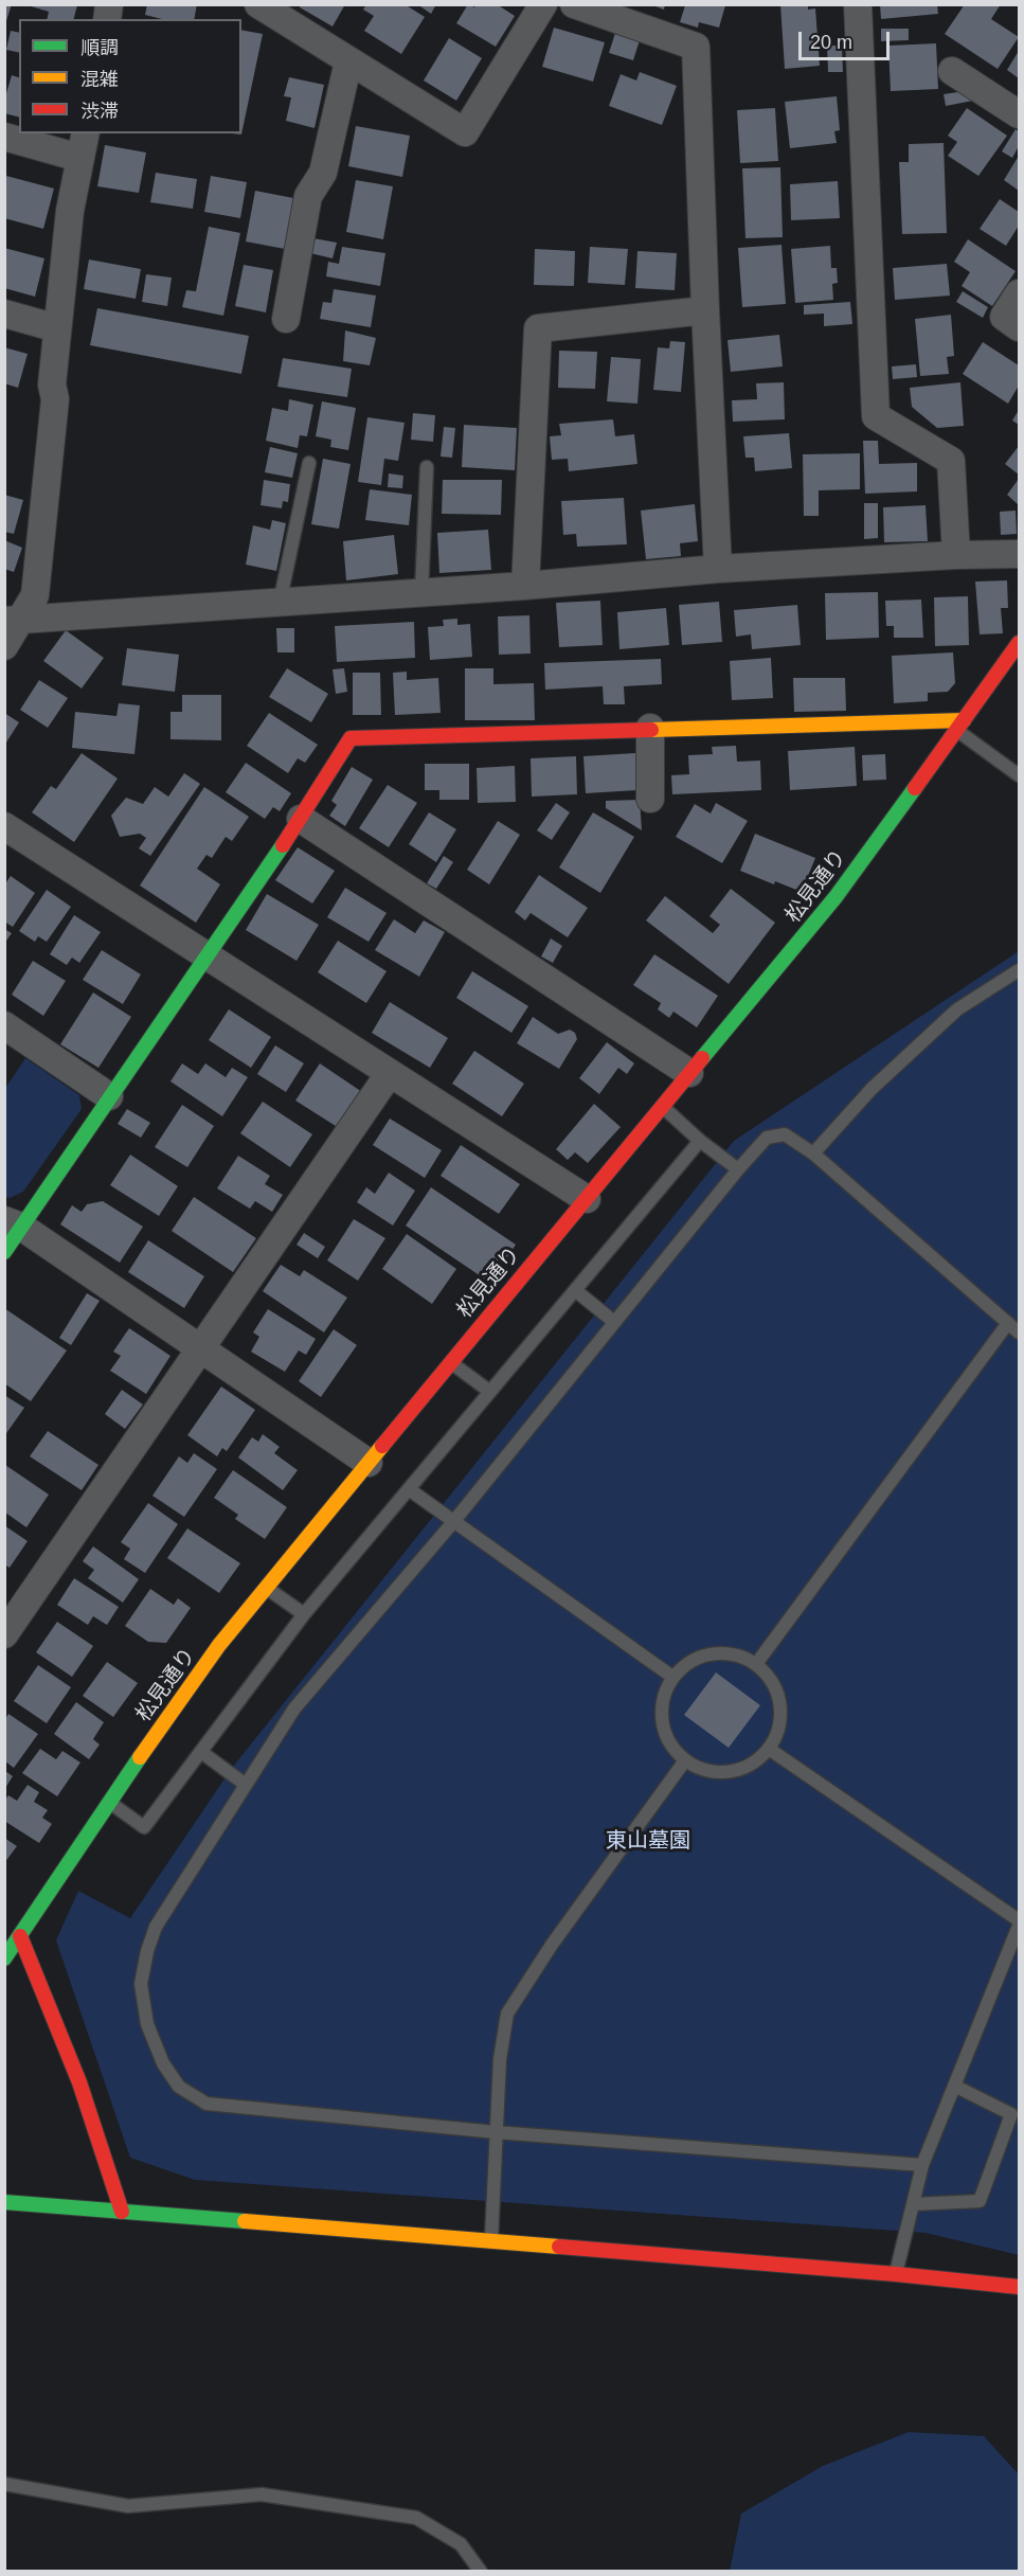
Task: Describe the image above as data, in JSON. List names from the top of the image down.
{
  "streets": {
    "street": ["松見通り"]
  },
  "parks": ["東山墓園"],
  "legend": ["順調", "混雑", "渋滞"],
  "scale_bar": "20 m"
}
